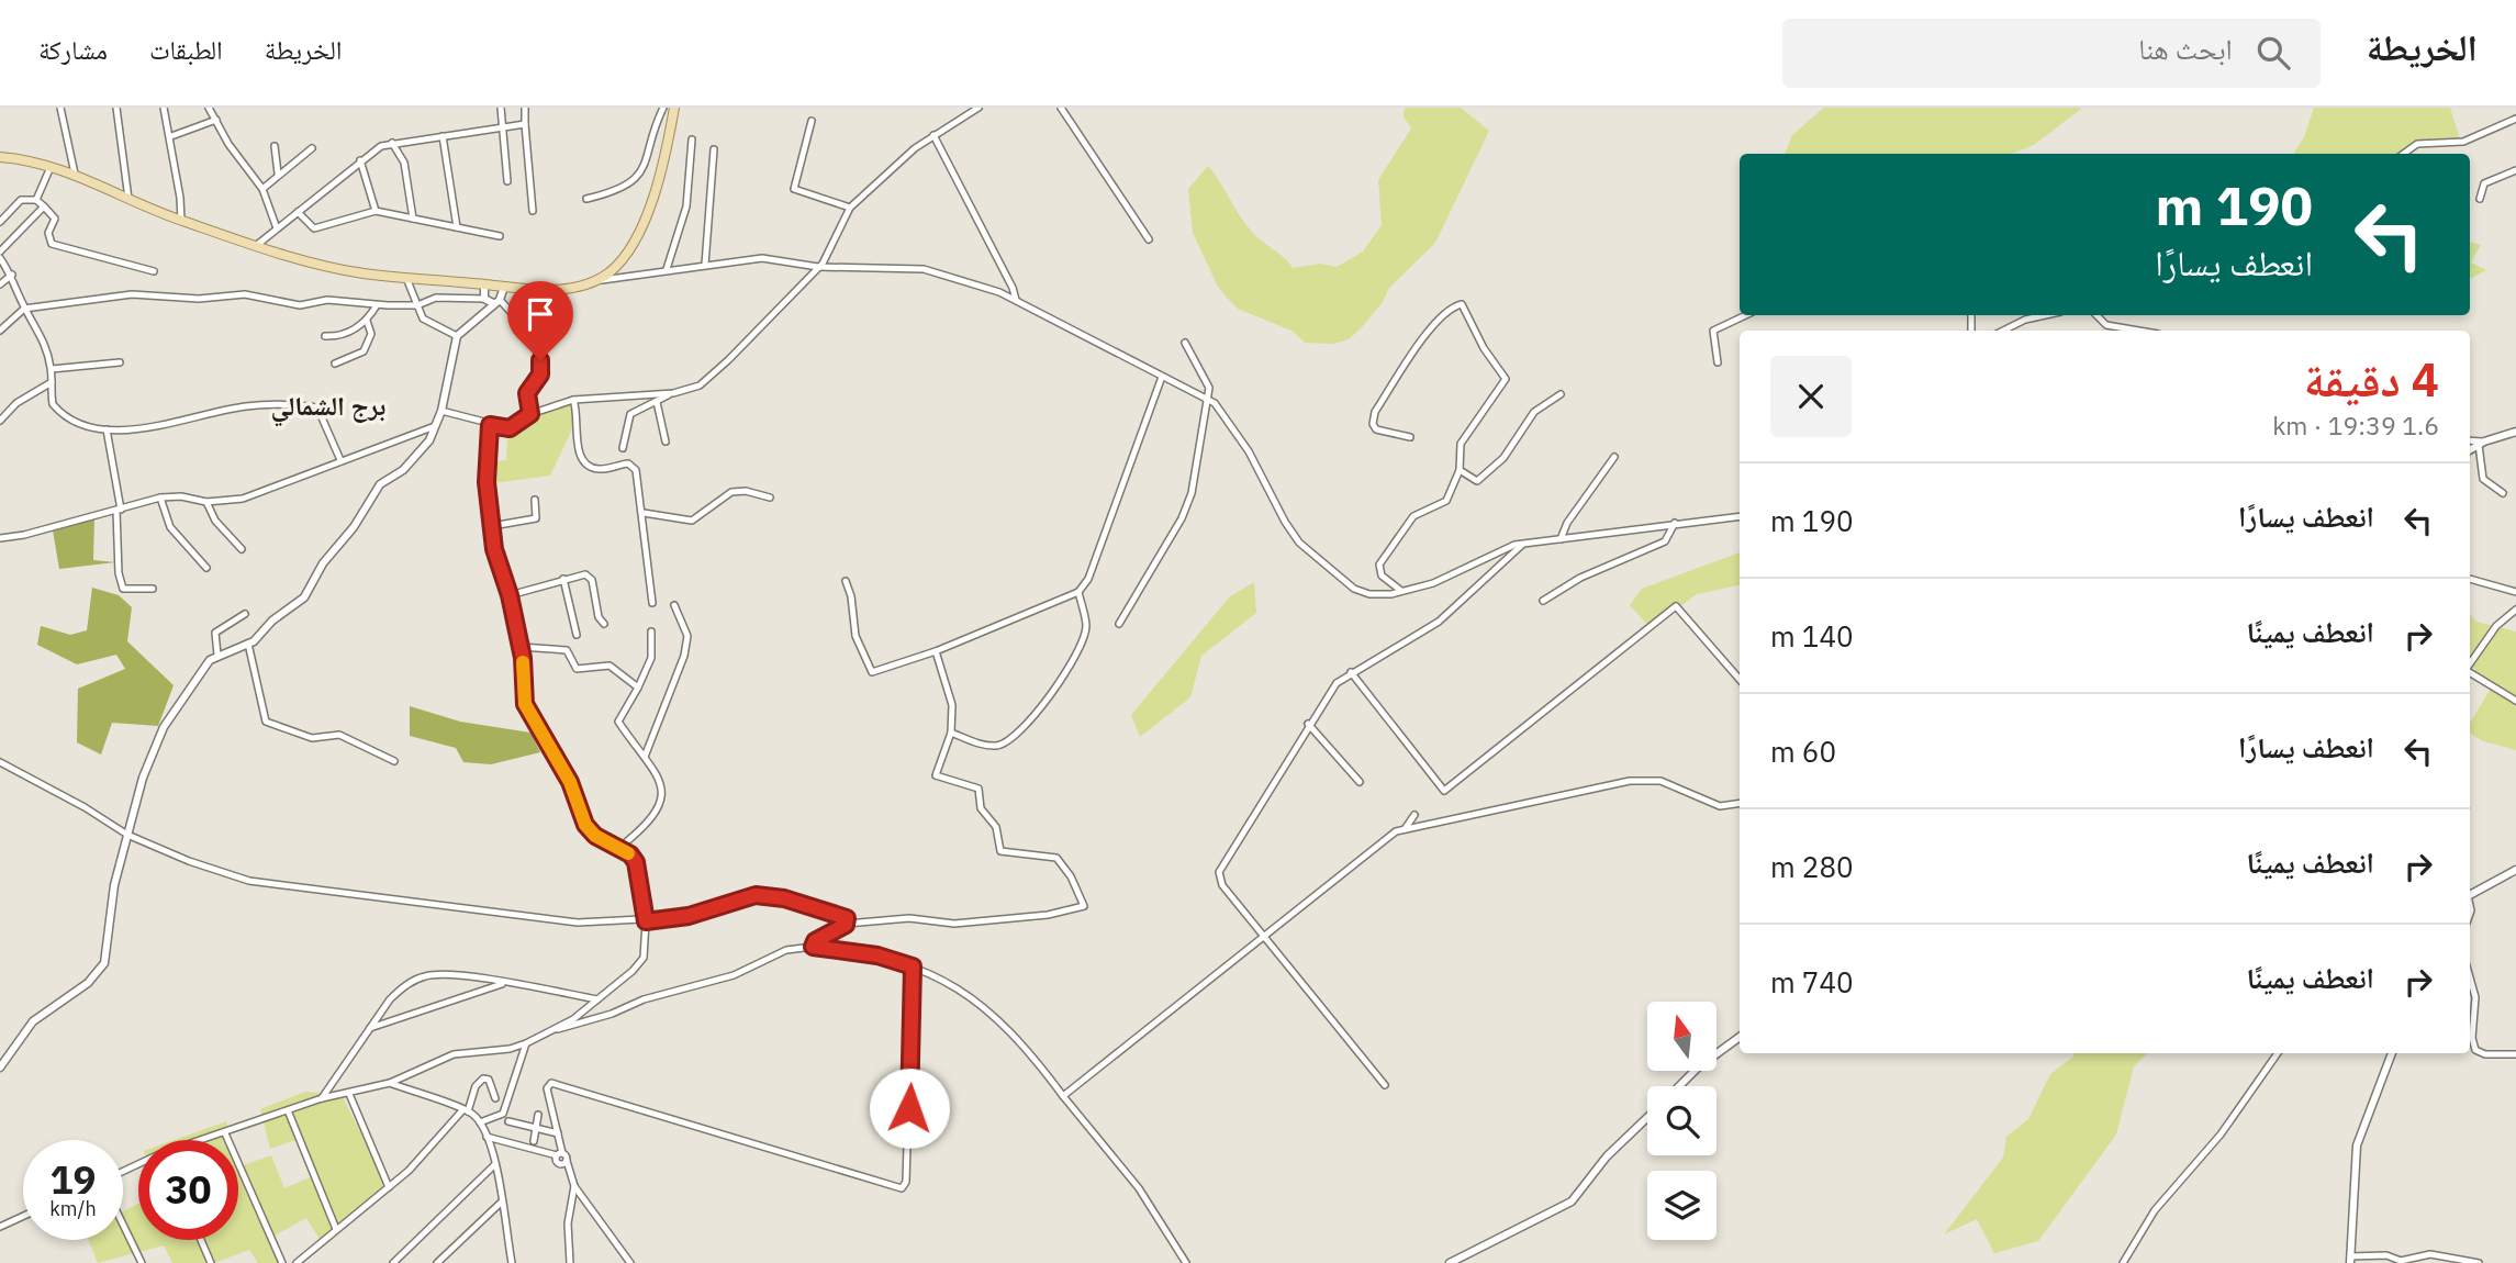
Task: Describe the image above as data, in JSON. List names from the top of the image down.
{
  "districts": ["برج الشمالي"],
  "north": "top",
  "page": {
    "header": "الخريطة",
    "search": "ابحث هنا",
    "nav": ["الخريطة", "الطبقات", "مشاركة"],
    "turn": ["190 m", "انعطف يسارًا"],
    "heading": ["4 دقيقة", "1.6 km · 19:39"],
    "list": [
      {
        "name": "انعطف يسارًا",
        "value": "190 m"
      },
      {
        "name": "انعطف يمينًا",
        "value": "140 m"
      },
      {
        "name": "انعطف يسارًا",
        "value": "60 m"
      },
      {
        "name": "انعطف يمينًا",
        "value": "280 m"
      },
      {
        "name": "انعطف يمينًا",
        "value": "740 m"
      }
    ],
    "speed": "19 km/h",
    "limit": "30"
  }
}
